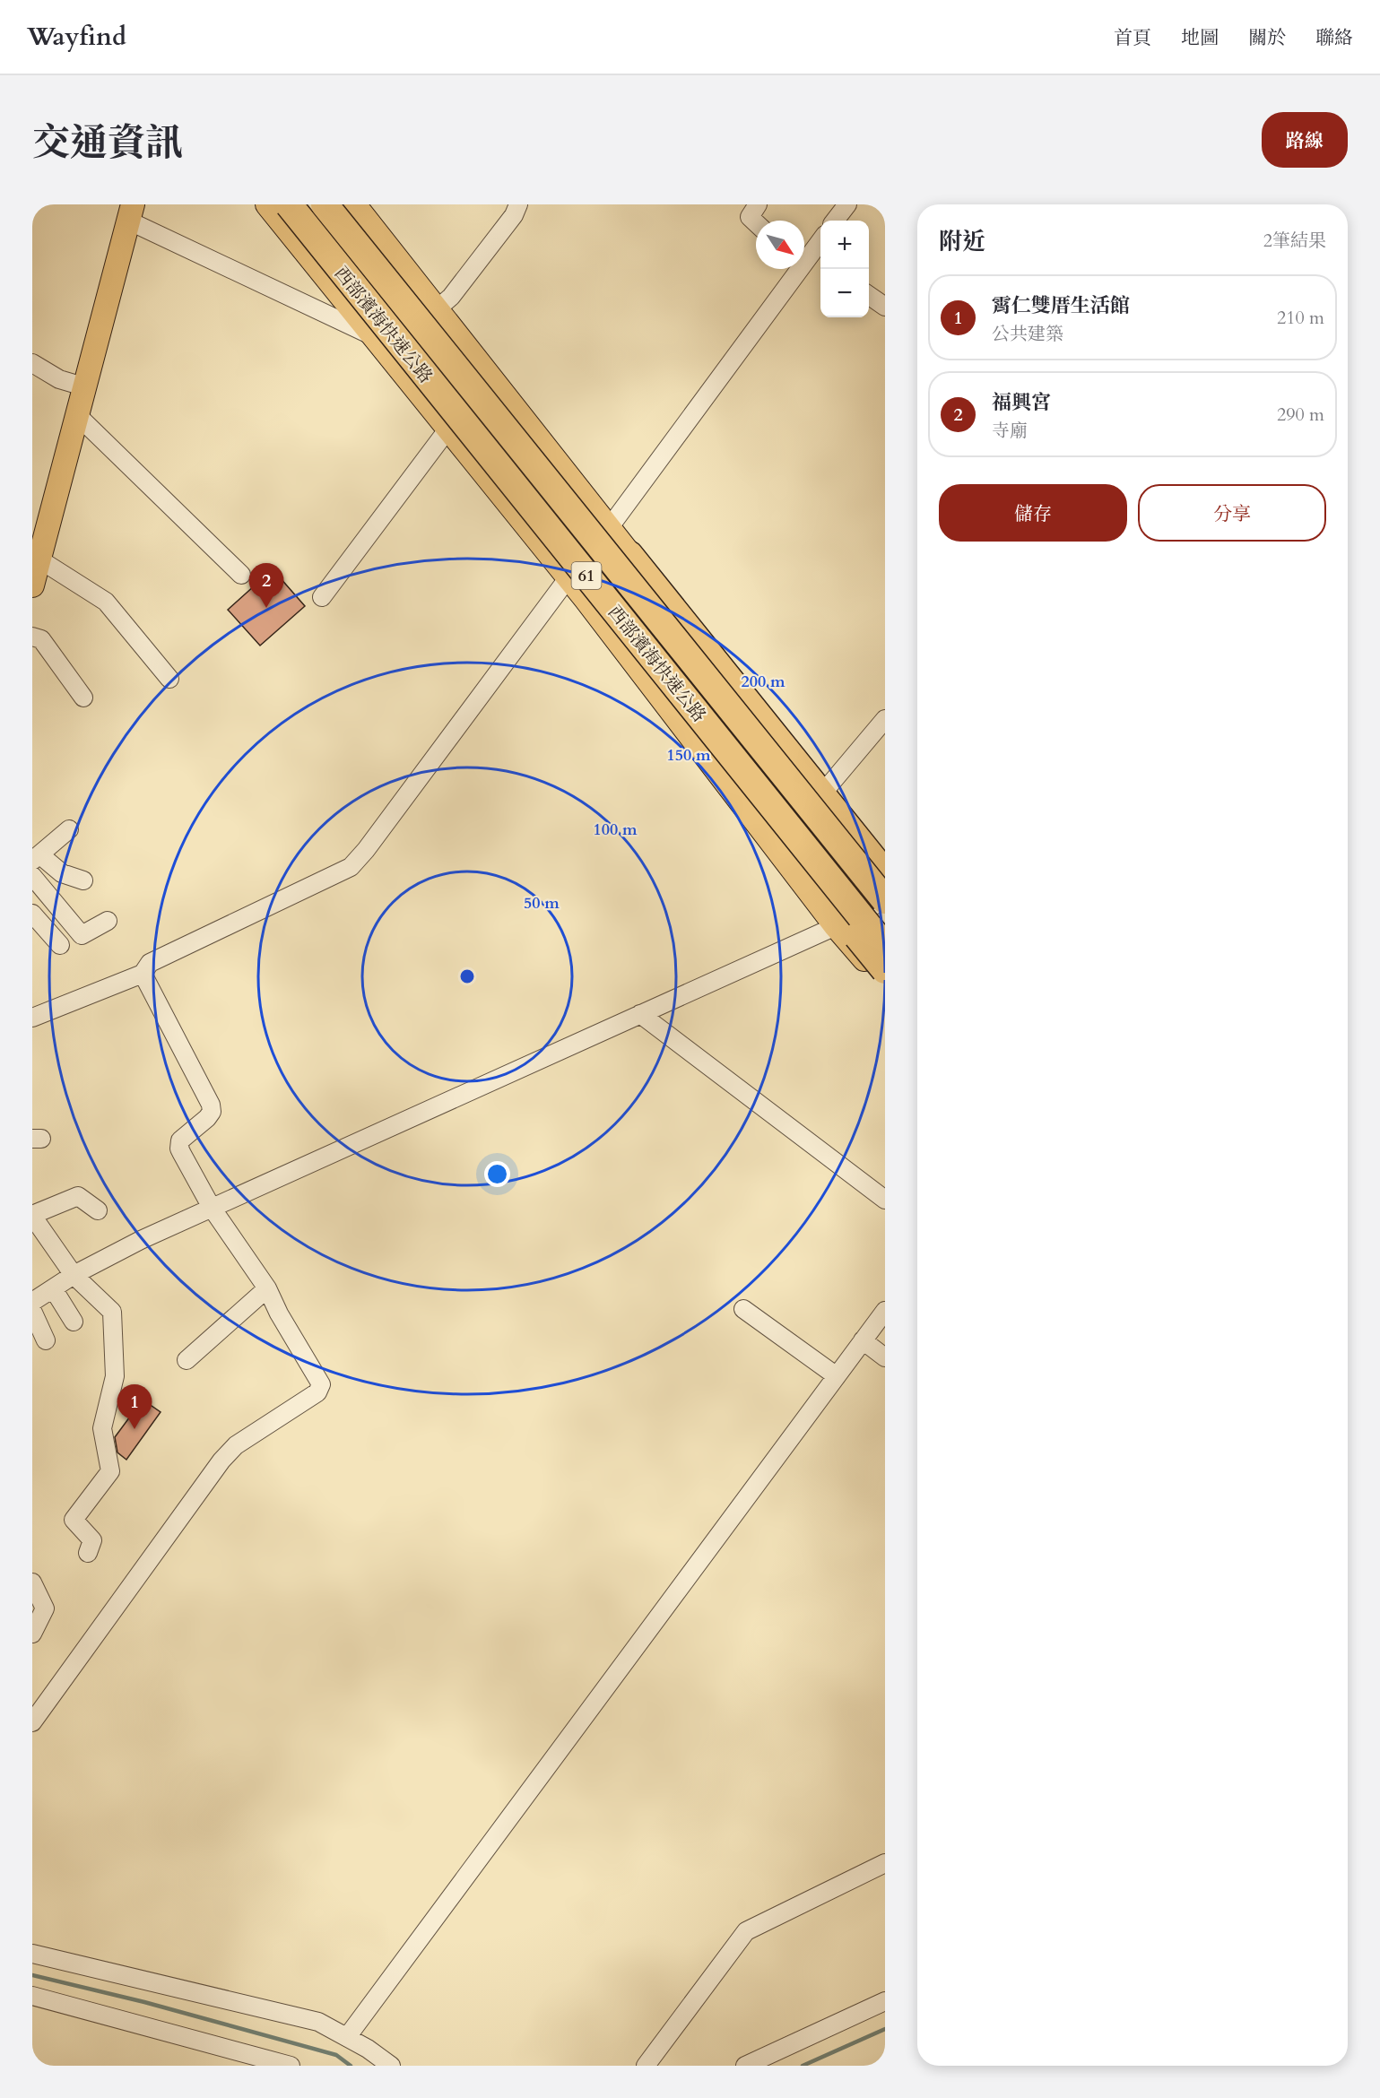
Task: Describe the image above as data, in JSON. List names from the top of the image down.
{
  "streets": {
    "highway": ["西部濱海快速公路", "61"]
  },
  "north": "bottom right",
  "page": {
    "header": "Wayfind",
    "nav": [
      "首頁",
      "地圖",
      "關於",
      "聯絡"
    ],
    "title": "交通資訊",
    "buttons": [
      "路線",
      ["儲存", "分享"]
    ],
    "heading": ["附近", "2筆結果"],
    "map_buttons": ["+", "−"],
    "list": [
      {
        "mark": "1",
        "name": "霄仁雙厝生活館",
        "note": "公共建築",
        "value": "210 m"
      },
      {
        "mark": "2",
        "name": "福興宮",
        "note": "寺廟",
        "value": "290 m"
      }
    ],
    "pins": ["2", "1"]
  },
  "rings": [
    "200 m",
    "150 m",
    "100 m",
    "50 m"
  ]
}
